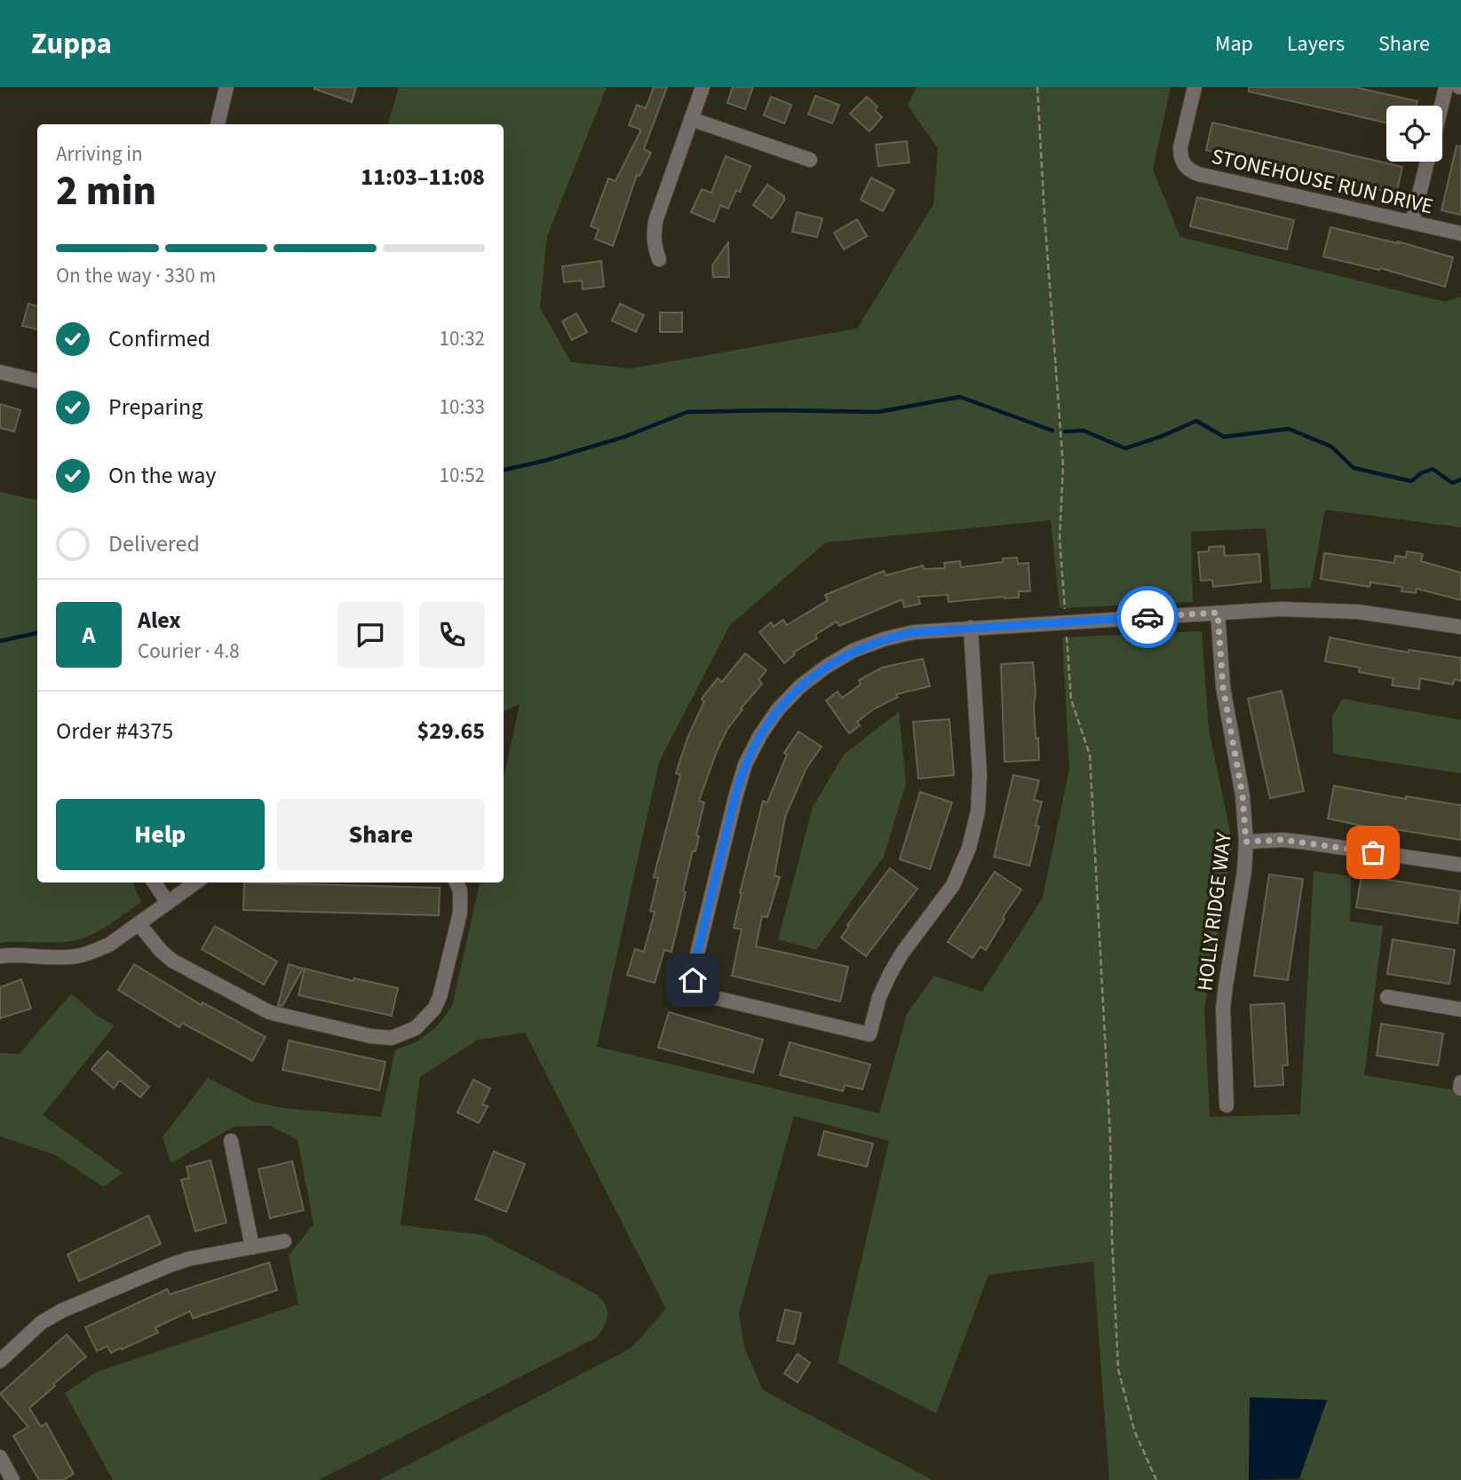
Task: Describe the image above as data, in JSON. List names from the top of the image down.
{
  "streets": {
    "street": ["STONEHOUSE RUN DRIVE", "HOLLY RIDGE WAY"]
  },
  "page": {
    "header": "Zuppa",
    "nav": ["Map", "Layers", "Share"],
    "heading": ["2 min", "Arriving in", "11:03–11:08"],
    "panel": [
      "Alex",
      "Courier · 4.8",
      "Order #4375",
      "$29.65"
    ],
    "bar": "On the way · 330 m",
    "list": [
      ["Confirmed", "10:32"],
      ["Preparing", "10:33"],
      ["On the way", "10:52"],
      "Delivered"
    ],
    "round": "A",
    "buttons": ["Help", "Share"]
  }
}
